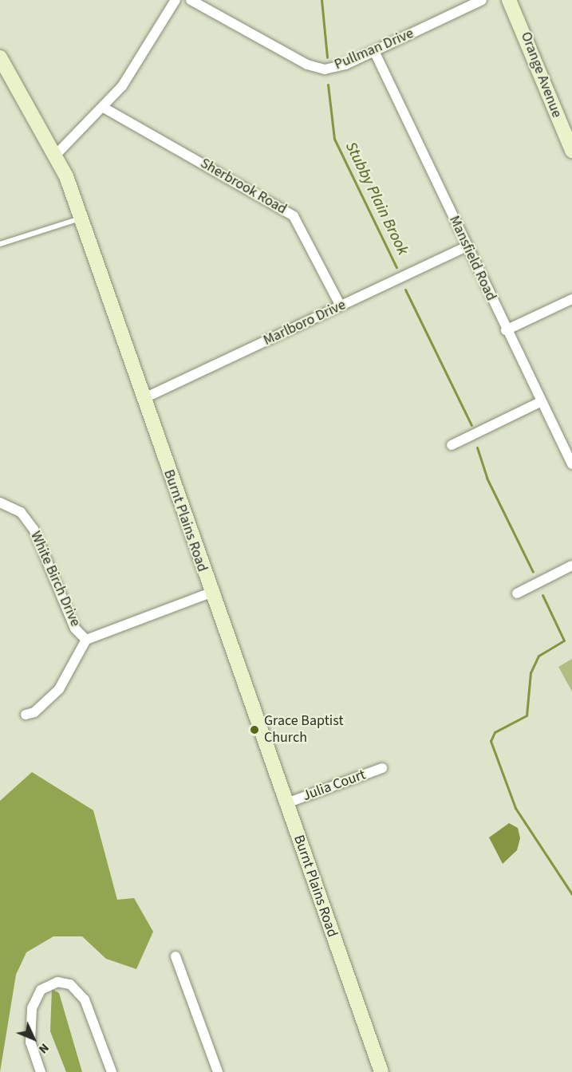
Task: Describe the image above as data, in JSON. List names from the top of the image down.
{
  "streets": {
    "main road": ["Orange Avenue", "Burnt Plains Road"],
    "street": [
      "Pullman Drive",
      "Sherbrook Road",
      "Mansfield Road",
      "Marlboro Drive",
      "White Birch Drive",
      "Julia Court"
    ]
  },
  "crossings": [
    ["Pullman Drive", "Mansfield Road"],
    ["Sherbrook Road", "Marlboro Drive"],
    ["Mansfield Road", "Marlboro Drive"],
    ["Marlboro Drive", "Burnt Plains Road"],
    ["Burnt Plains Road", "Julia Court"]
  ],
  "water": ["Stubby Plain Brook"],
  "places": ["Grace Baptist Church"],
  "north": "bottom right"
}
